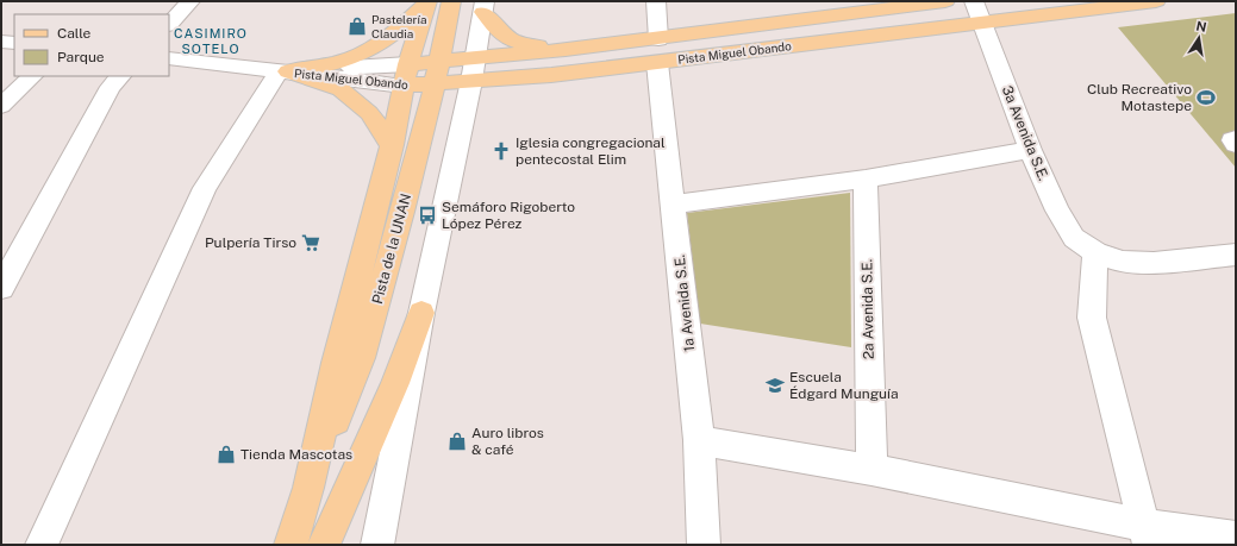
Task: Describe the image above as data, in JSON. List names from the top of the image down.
{
  "streets": {
    "main road": ["Pista Miguel Obando", "Pista de la UNAN"],
    "street": ["3a Avenida S.E.", "1a Avenida S.E.", "2a Avenida S.E."]
  },
  "crossings": [
    ["Pista Miguel Obando", "3a Avenida S.E."],
    ["Pista Miguel Obando", "Pista de la UNAN"],
    ["Pista Miguel Obando", "1a Avenida S.E."]
  ],
  "districts": ["CASIMIRO SOTELO"],
  "places": {
    "shop": ["Pastelería Claudia", "Auro libros & café", "Tienda Mascotas"],
    "sports": ["Club Recreativo Motastepe"],
    "church": ["Iglesia congregacional pentecostal Elim"],
    "bus stop": ["Semáforo Rigoberto López Pérez"],
    "supermarket": ["Pulpería Tirso"],
    "school or university": ["Escuela Édgard Munguía"]
  },
  "legend": ["Calle", "Parque"],
  "north": "top"
}
